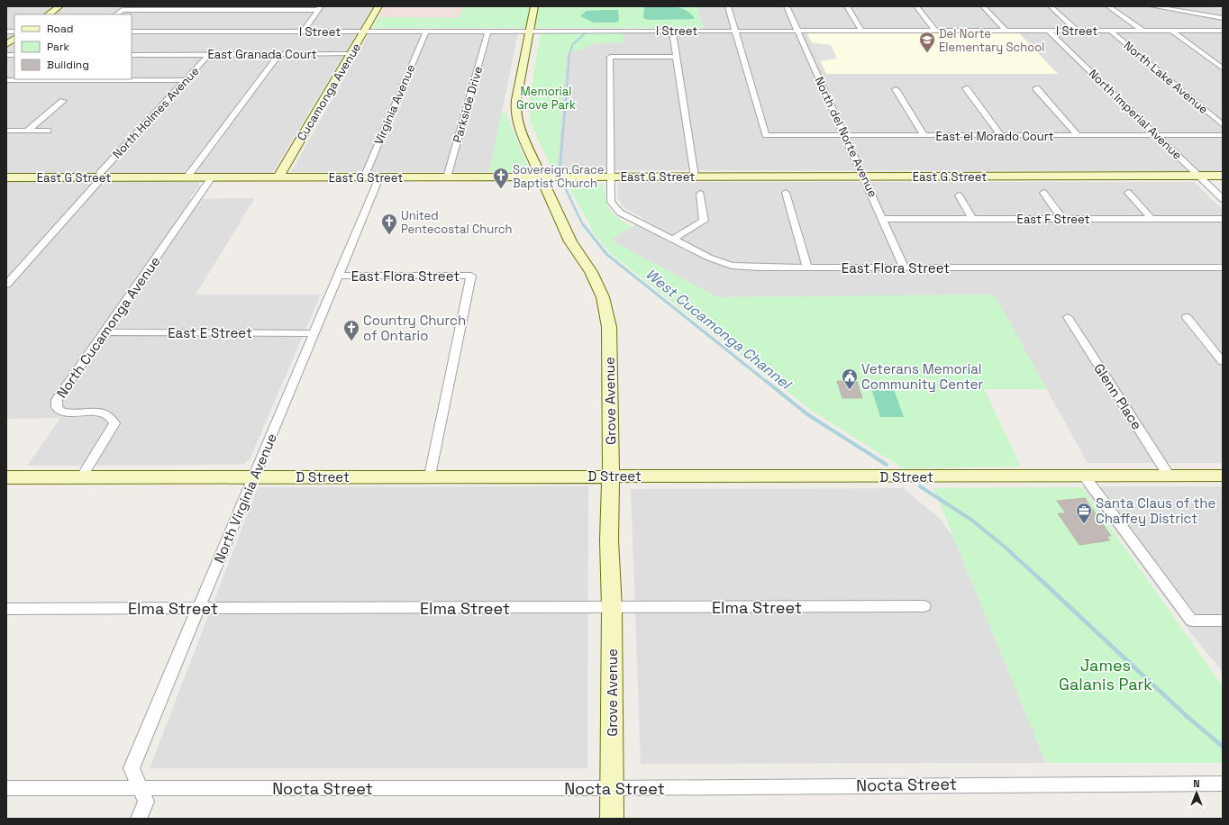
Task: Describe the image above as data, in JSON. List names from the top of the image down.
{
  "streets": {
    "street": [
      "I Street",
      "East Granada Court",
      "North Lake Avenue",
      "Cucamonga Avenue",
      "Virginia Avenue",
      "Parkside Drive",
      "North Holmes Avenue",
      "North Imperial Avenue",
      "East el Morado Court",
      "North del Norte Avenue",
      "East G Street",
      "East F Street",
      "East Flora Street",
      "North Cucamonga Avenue",
      "East E Street",
      "Glenn Place",
      "Grove Avenue",
      "D Street",
      "North Virginia Avenue",
      "Elma Street",
      "Nocta Street"
    ]
  },
  "crossings": [
    ["I Street", "North Lake Avenue"],
    ["I Street", "Cucamonga Avenue"],
    ["I Street", "Virginia Avenue"],
    ["I Street", "Parkside Drive"],
    ["I Street", "North Imperial Avenue"],
    ["I Street", "East el Morado Court"],
    ["I Street", "North del Norte Avenue"],
    ["I Street", "Grove Avenue"],
    ["East Granada Court", "Cucamonga Avenue"],
    ["East Granada Court", "North Holmes Avenue"],
    ["Cucamonga Avenue", "East G Street"],
    ["Virginia Avenue", "East G Street"],
    ["Parkside Drive", "East G Street"],
    ["North Holmes Avenue", "East G Street"],
    ["North Imperial Avenue", "East el Morado Court"],
    ["North Imperial Avenue", "East G Street"],
    ["East el Morado Court", "North del Norte Avenue"],
    ["North del Norte Avenue", "East G Street"],
    ["North del Norte Avenue", "East F Street"],
    ["North del Norte Avenue", "East Flora Street"],
    ["East G Street", "East Flora Street"],
    ["East G Street", "North Cucamonga Avenue"],
    ["East G Street", "Grove Avenue"],
    ["East G Street", "North Virginia Avenue"],
    ["East Flora Street", "D Street"],
    ["East Flora Street", "North Virginia Avenue"],
    ["North Cucamonga Avenue", "East E Street"],
    ["North Cucamonga Avenue", "D Street"],
    ["East E Street", "North Virginia Avenue"],
    ["Glenn Place", "D Street"],
    ["Grove Avenue", "D Street"],
    ["Grove Avenue", "Elma Street"],
    ["Grove Avenue", "Nocta Street"],
    ["D Street", "North Virginia Avenue"],
    ["North Virginia Avenue", "Elma Street"],
    ["North Virginia Avenue", "Nocta Street"]
  ],
  "water": ["West Cucamonga Channel"],
  "parks": ["Memorial Grove Park", "James Galanis Park"],
  "places": {
    "school or university": ["Del Norte Elementary School"],
    "church": ["Sovereign Grace Baptist Church", "United Pentecostal Church", "Country Church of Ontario"],
    "public building": ["Veterans Memorial Community Center"],
    "office": ["Santa Claus of the Chaffey District"]
  },
  "legend": ["Road", "Park", "Building"],
  "north": "top"
}
